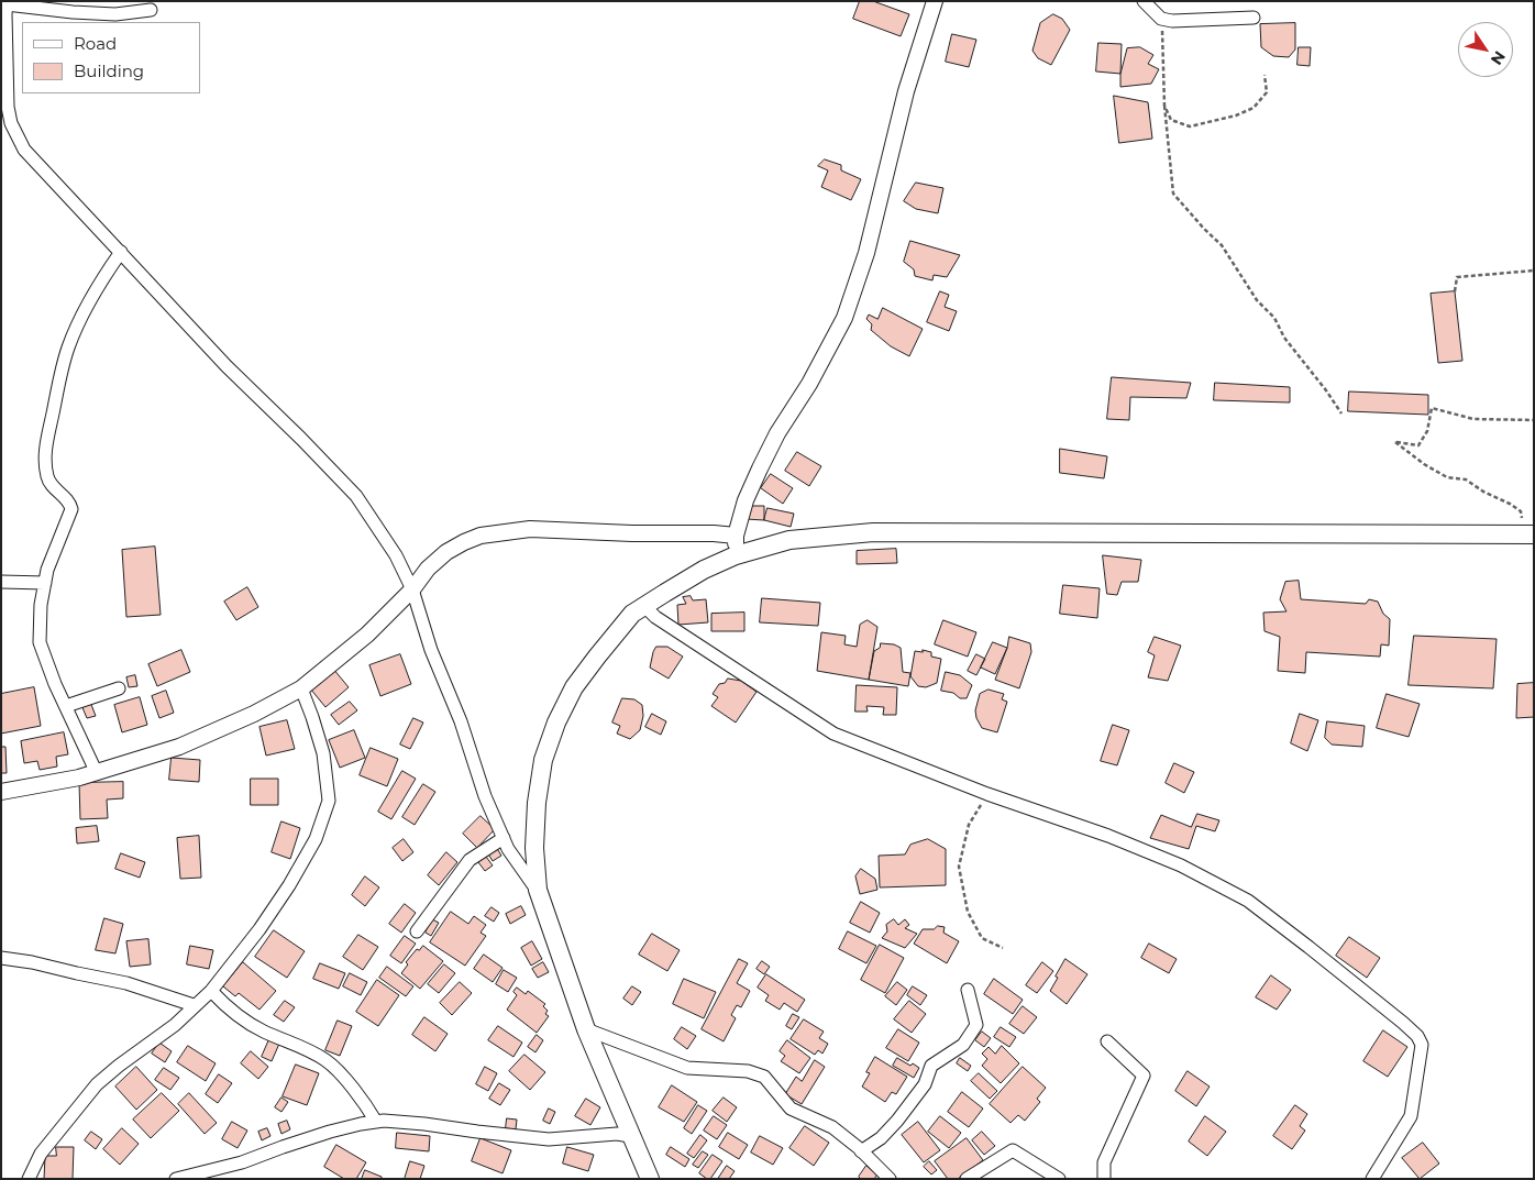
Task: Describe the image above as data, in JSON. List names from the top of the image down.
{
  "legend": ["Road", "Building"],
  "north": "bottom right"
}
